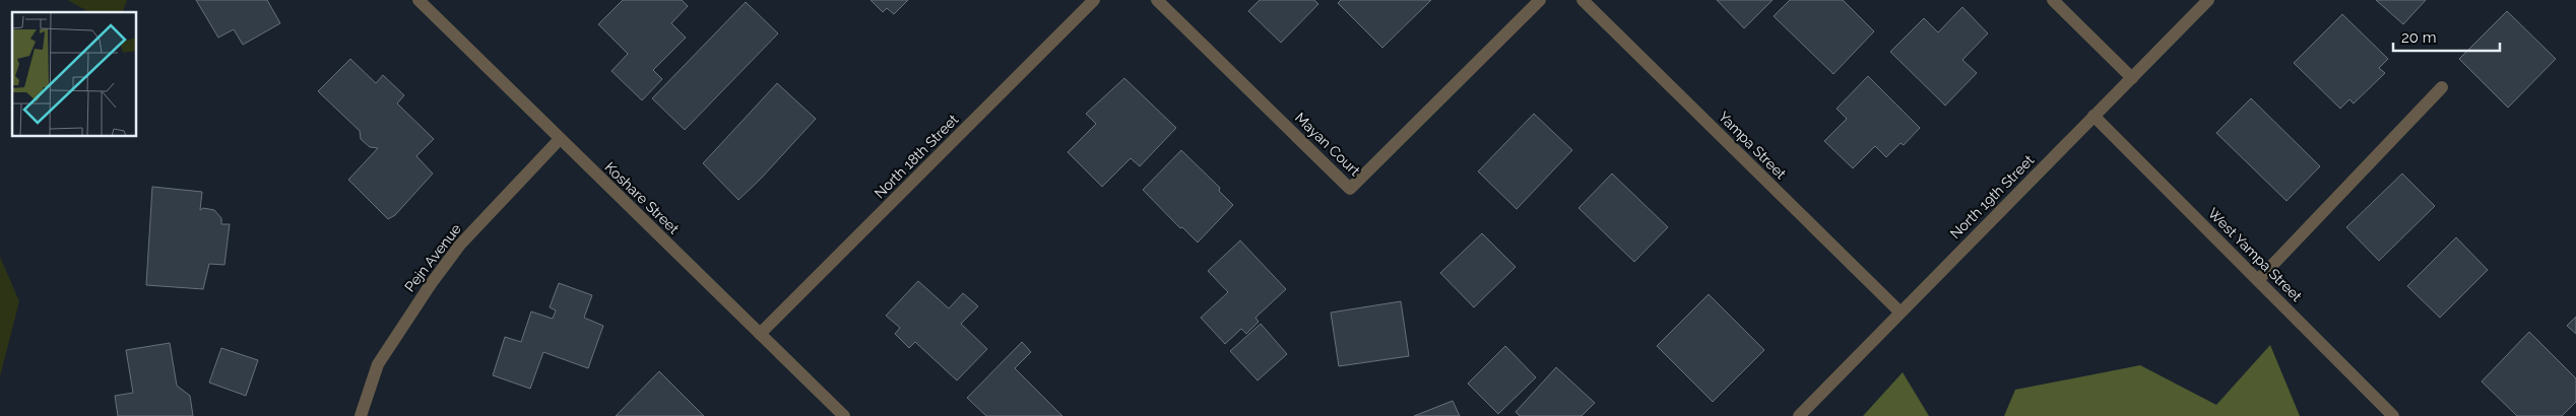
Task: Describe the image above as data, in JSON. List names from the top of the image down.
{
  "streets": {
    "street": [
      "Mayan Court",
      "Yampa Street",
      "North 18th Street",
      "North 19th Street",
      "Koshare Street",
      "West Yampa Street",
      "Pejn Avenue"
    ]
  },
  "crossings": [
    ["Yampa Street", "North 19th Street"],
    ["North 18th Street", "Koshare Street"],
    ["North 19th Street", "West Yampa Street"],
    ["Koshare Street", "Pejn Avenue"]
  ],
  "scale_bar": "20 m"
}
